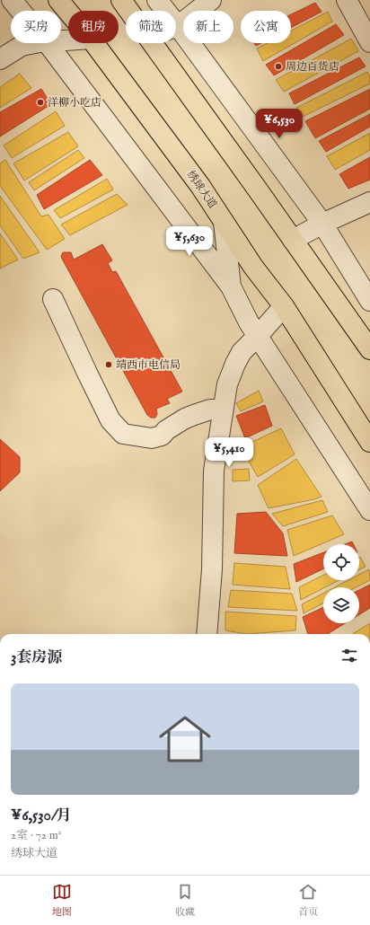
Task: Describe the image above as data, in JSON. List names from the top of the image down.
{
  "streets": {
    "main road": ["绣球大道"]
  },
  "places": ["周边百货店", "洋柳小吃店", "靖西市电信局"],
  "page": {
    "chip": [
      "买房",
      "租房",
      "筛选",
      "新上",
      "公寓"
    ],
    "price": ["¥6,530", "¥5,630", "¥5,410"],
    "heading": "3套房源",
    "list": [
      {
        "name": "¥6,530/月",
        "note": "2室 · 72 m² · 绣球大道"
      }
    ],
    "tabs": ["地图", "收藏", "首页"]
  }
}
